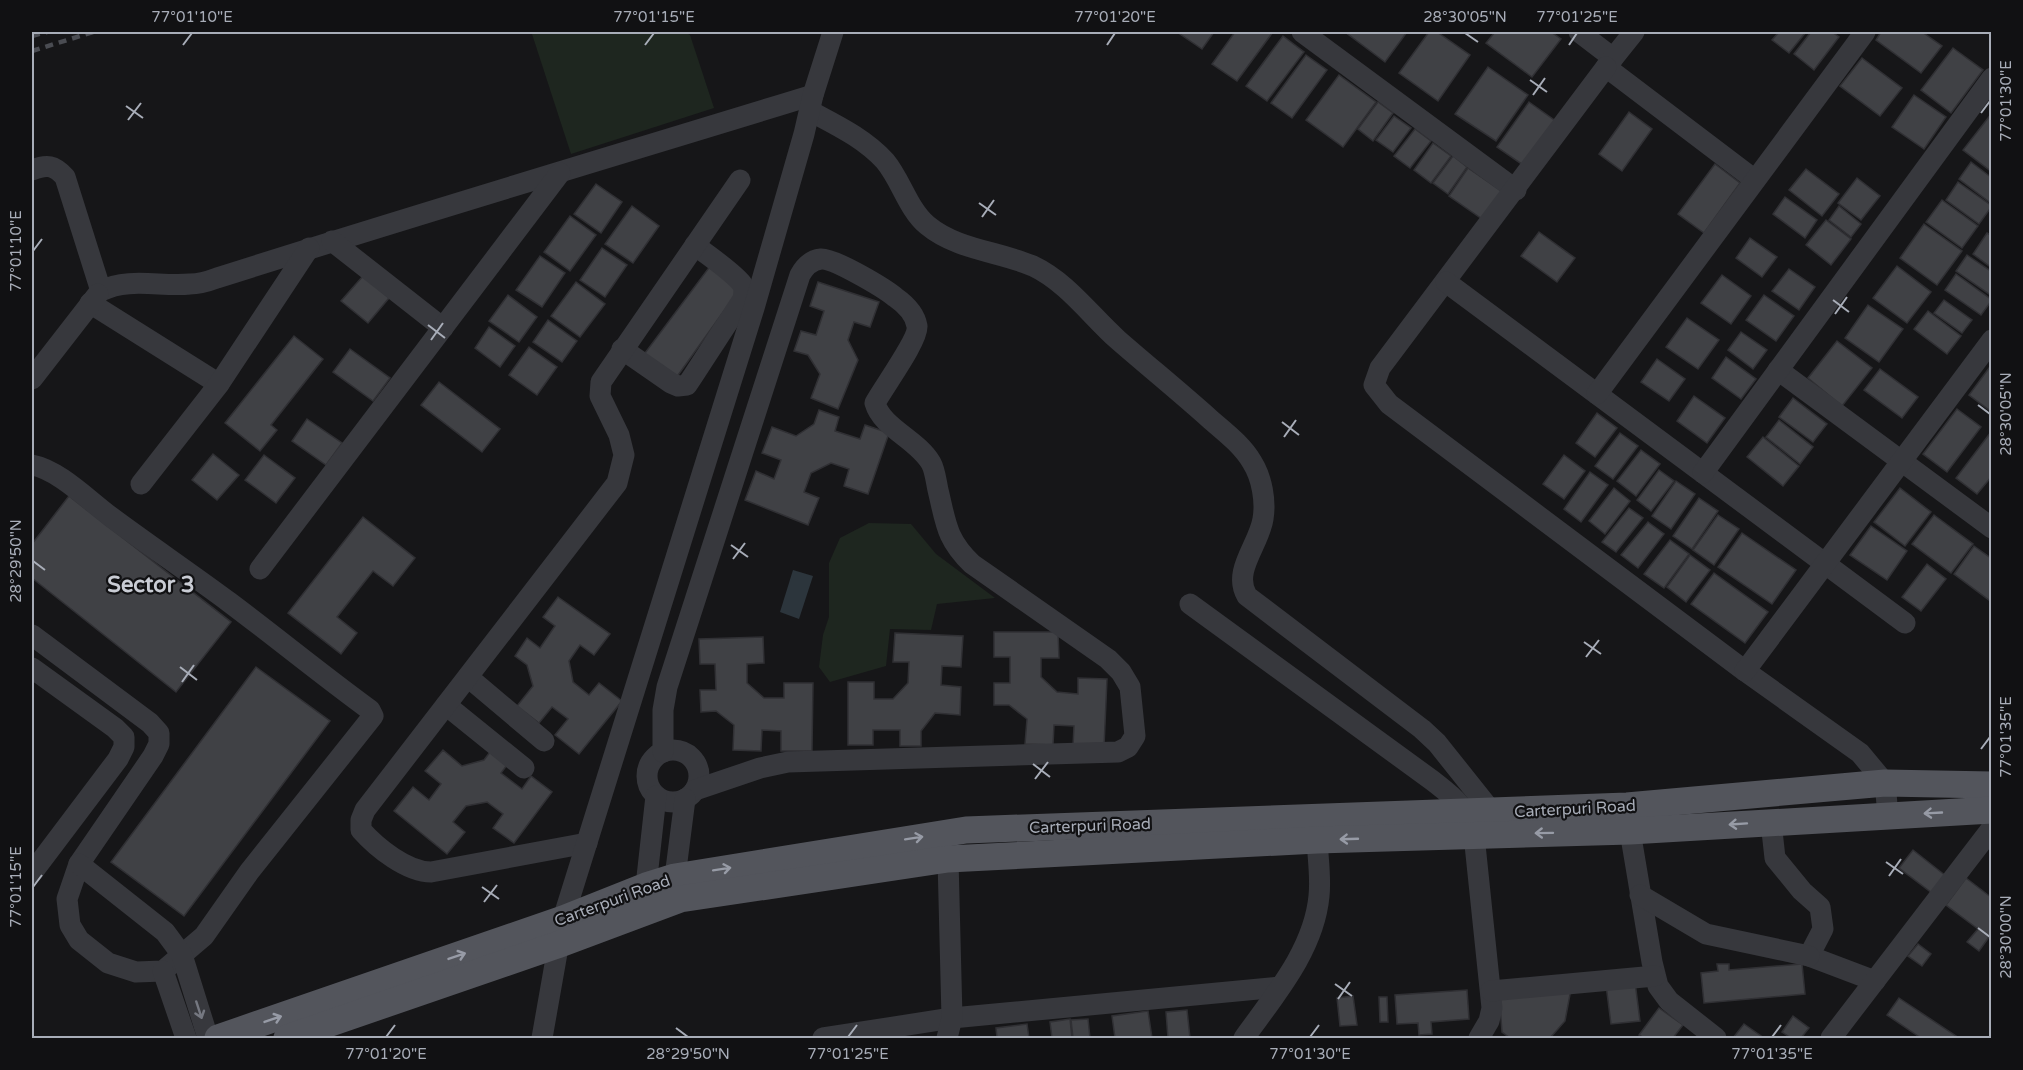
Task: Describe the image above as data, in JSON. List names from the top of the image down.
{
  "streets": {
    "main road": ["Carterpuri Road"]
  },
  "districts": ["Sector 3"],
  "coordinates": [
    "77°01'10\"E",
    "77°01'15\"E",
    "77°01'20\"E",
    "28°30'05\"N",
    "77°01'25\"E",
    "77°01'30\"E",
    "28°29'50\"N",
    "77°01'35\"E",
    "28°30'00\"N"
  ]
}
